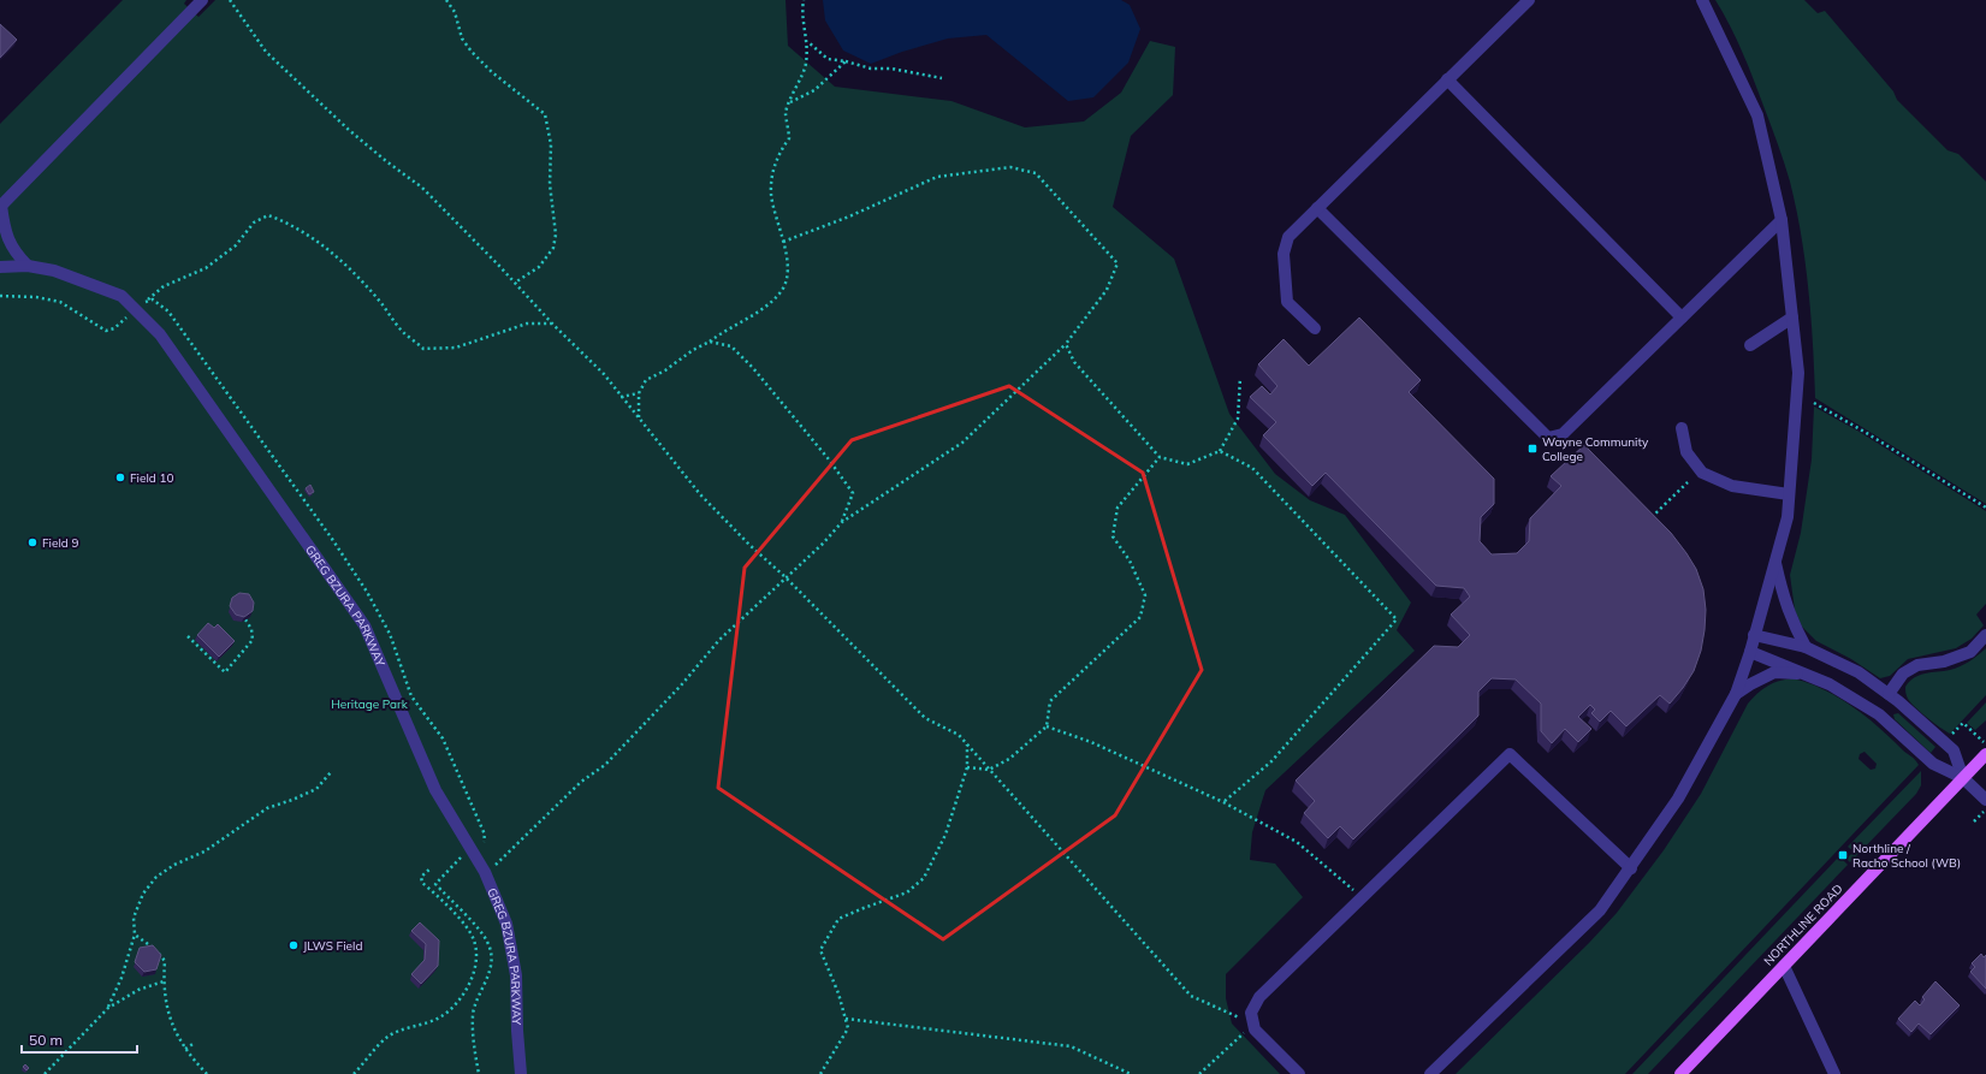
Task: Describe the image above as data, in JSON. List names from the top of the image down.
{
  "streets": {
    "main road": ["NORTHLINE ROAD"],
    "street": ["GREG BZURA PARKWAY"]
  },
  "parks": ["Heritage Park"],
  "places": {
    "transit": ["Wayne Community College", "Northline / Racho School (WB)"],
    "other": ["Field 10", "Field 9", "JLWS Field"]
  },
  "scale_bar": "50 m"
}
